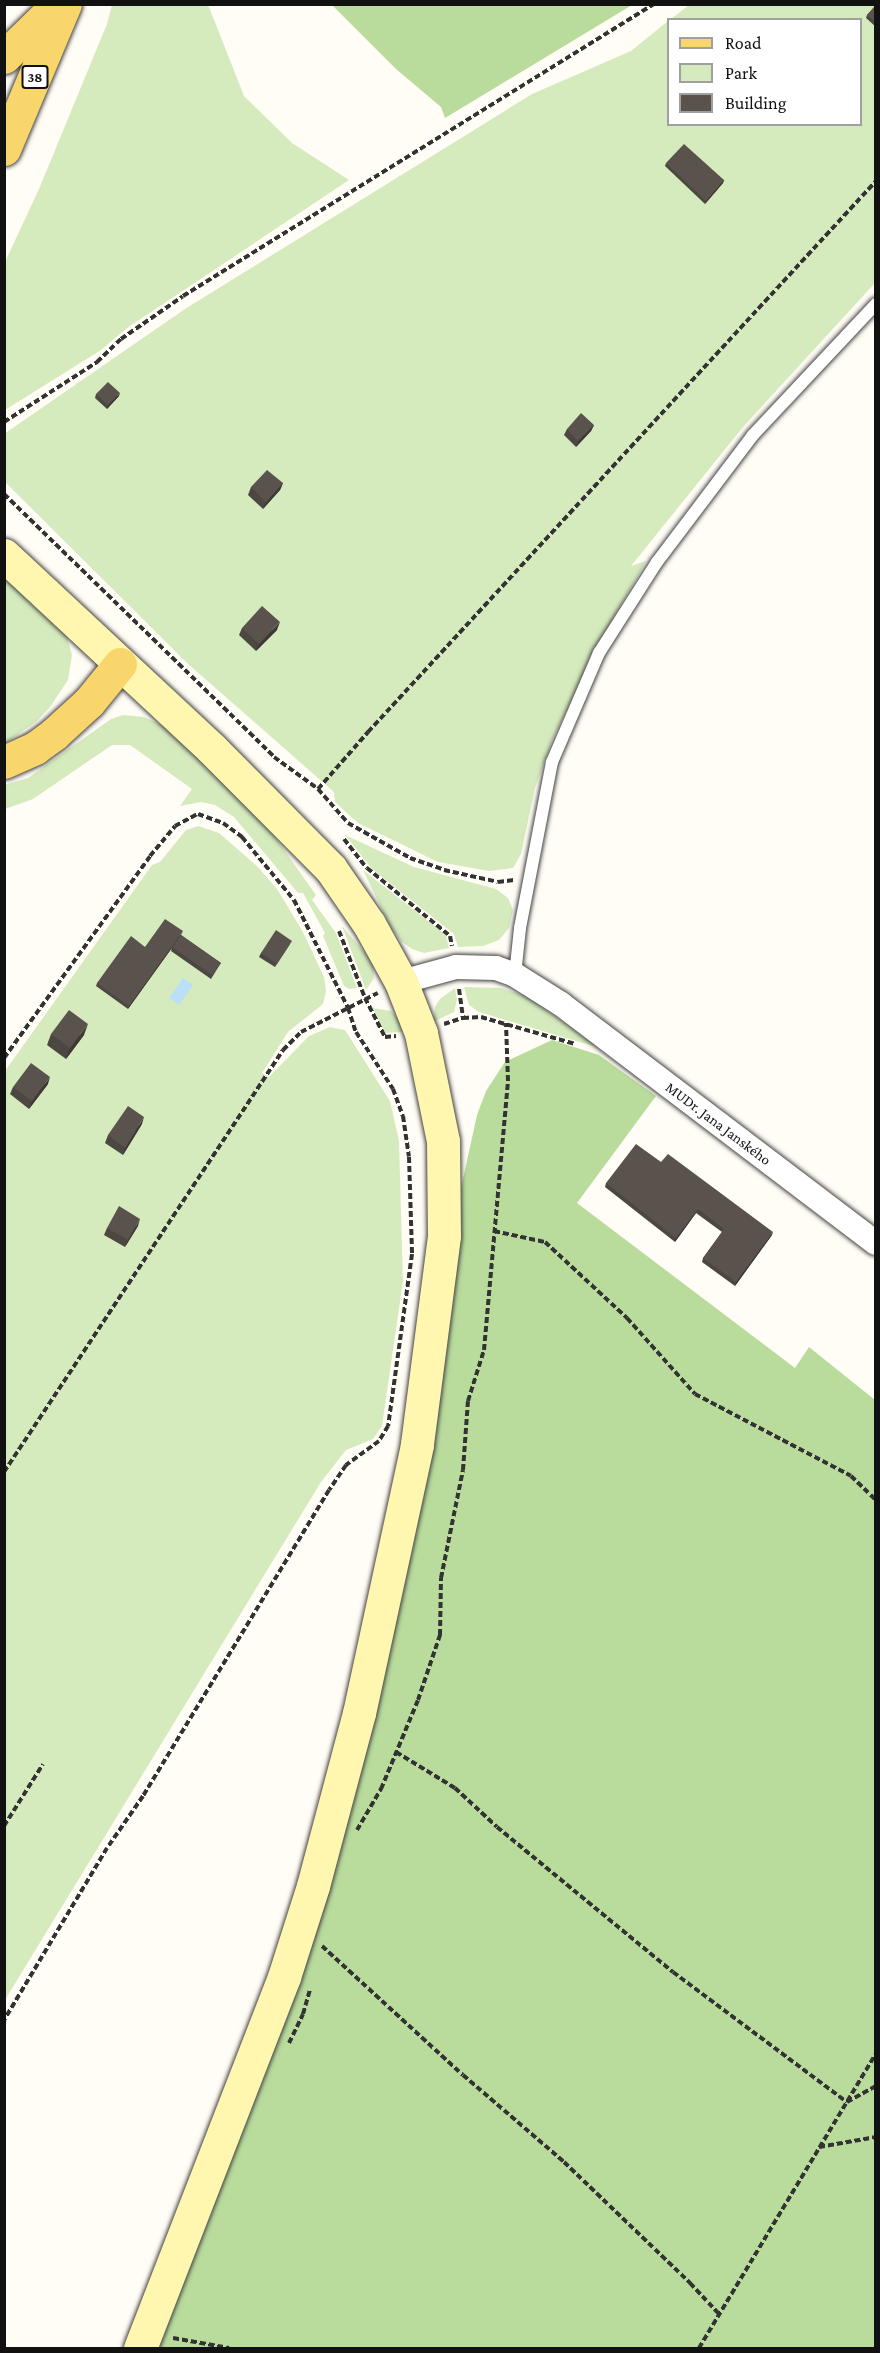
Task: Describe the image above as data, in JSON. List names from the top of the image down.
{
  "streets": {
    "main road": ["38"],
    "street": ["MUDr. Jana Janského"]
  },
  "legend": ["Road", "Park", "Building"]
}
